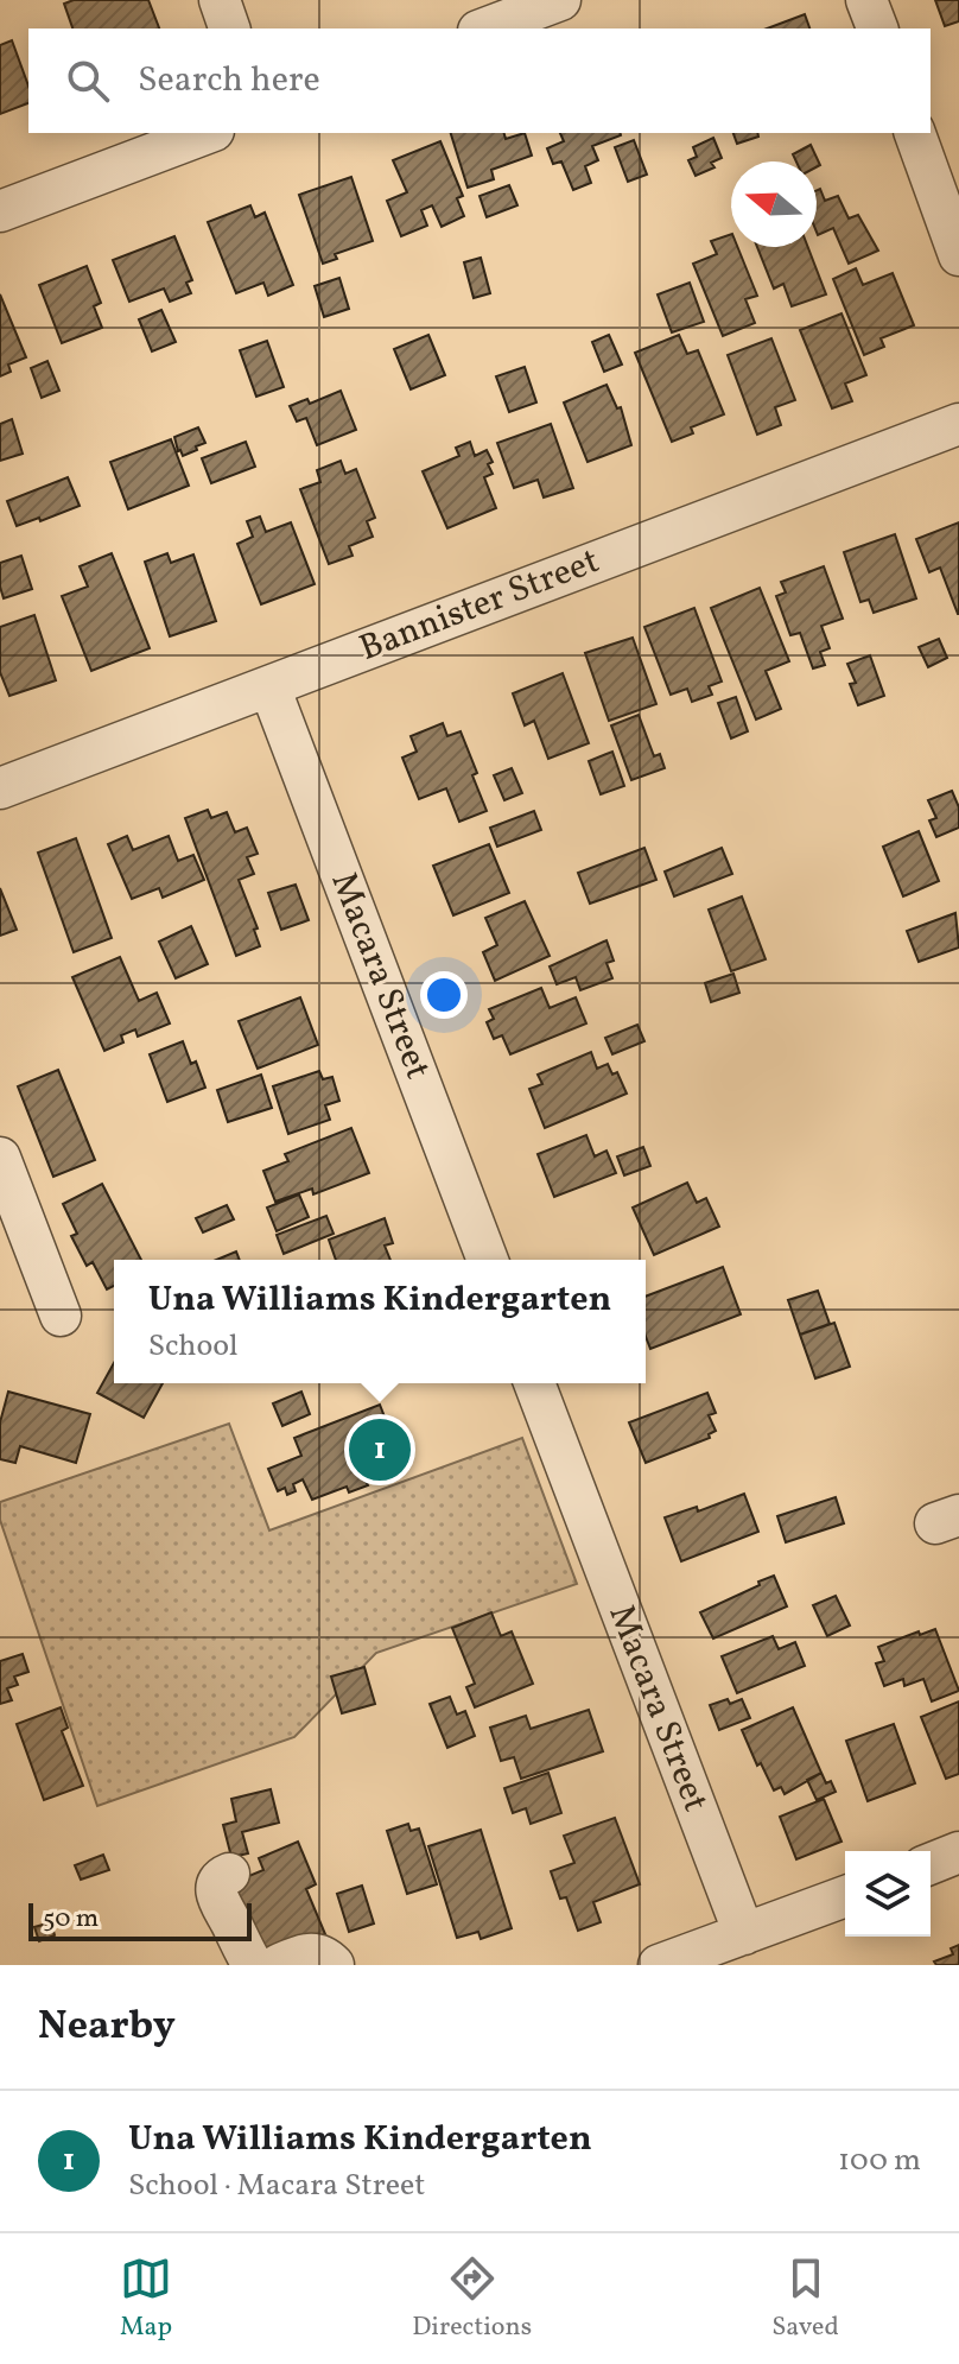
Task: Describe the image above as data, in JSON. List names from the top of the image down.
{
  "streets": {
    "street": ["Bannister Street", "Macara Street"]
  },
  "crossings": [
    ["Bannister Street", "Macara Street"]
  ],
  "scale_bar": "50 m",
  "north": "left",
  "page": {
    "search": "Search here",
    "popup": ["Una Williams Kindergarten", "School"],
    "pins": "1",
    "scale": "50 m",
    "heading": "Nearby",
    "list": [
      {
        "mark": "1",
        "name": "Una Williams Kindergarten",
        "note": "School · Macara Street",
        "value": "100 m"
      }
    ],
    "nav": ["Map", "Directions", "Saved"]
  }
}
